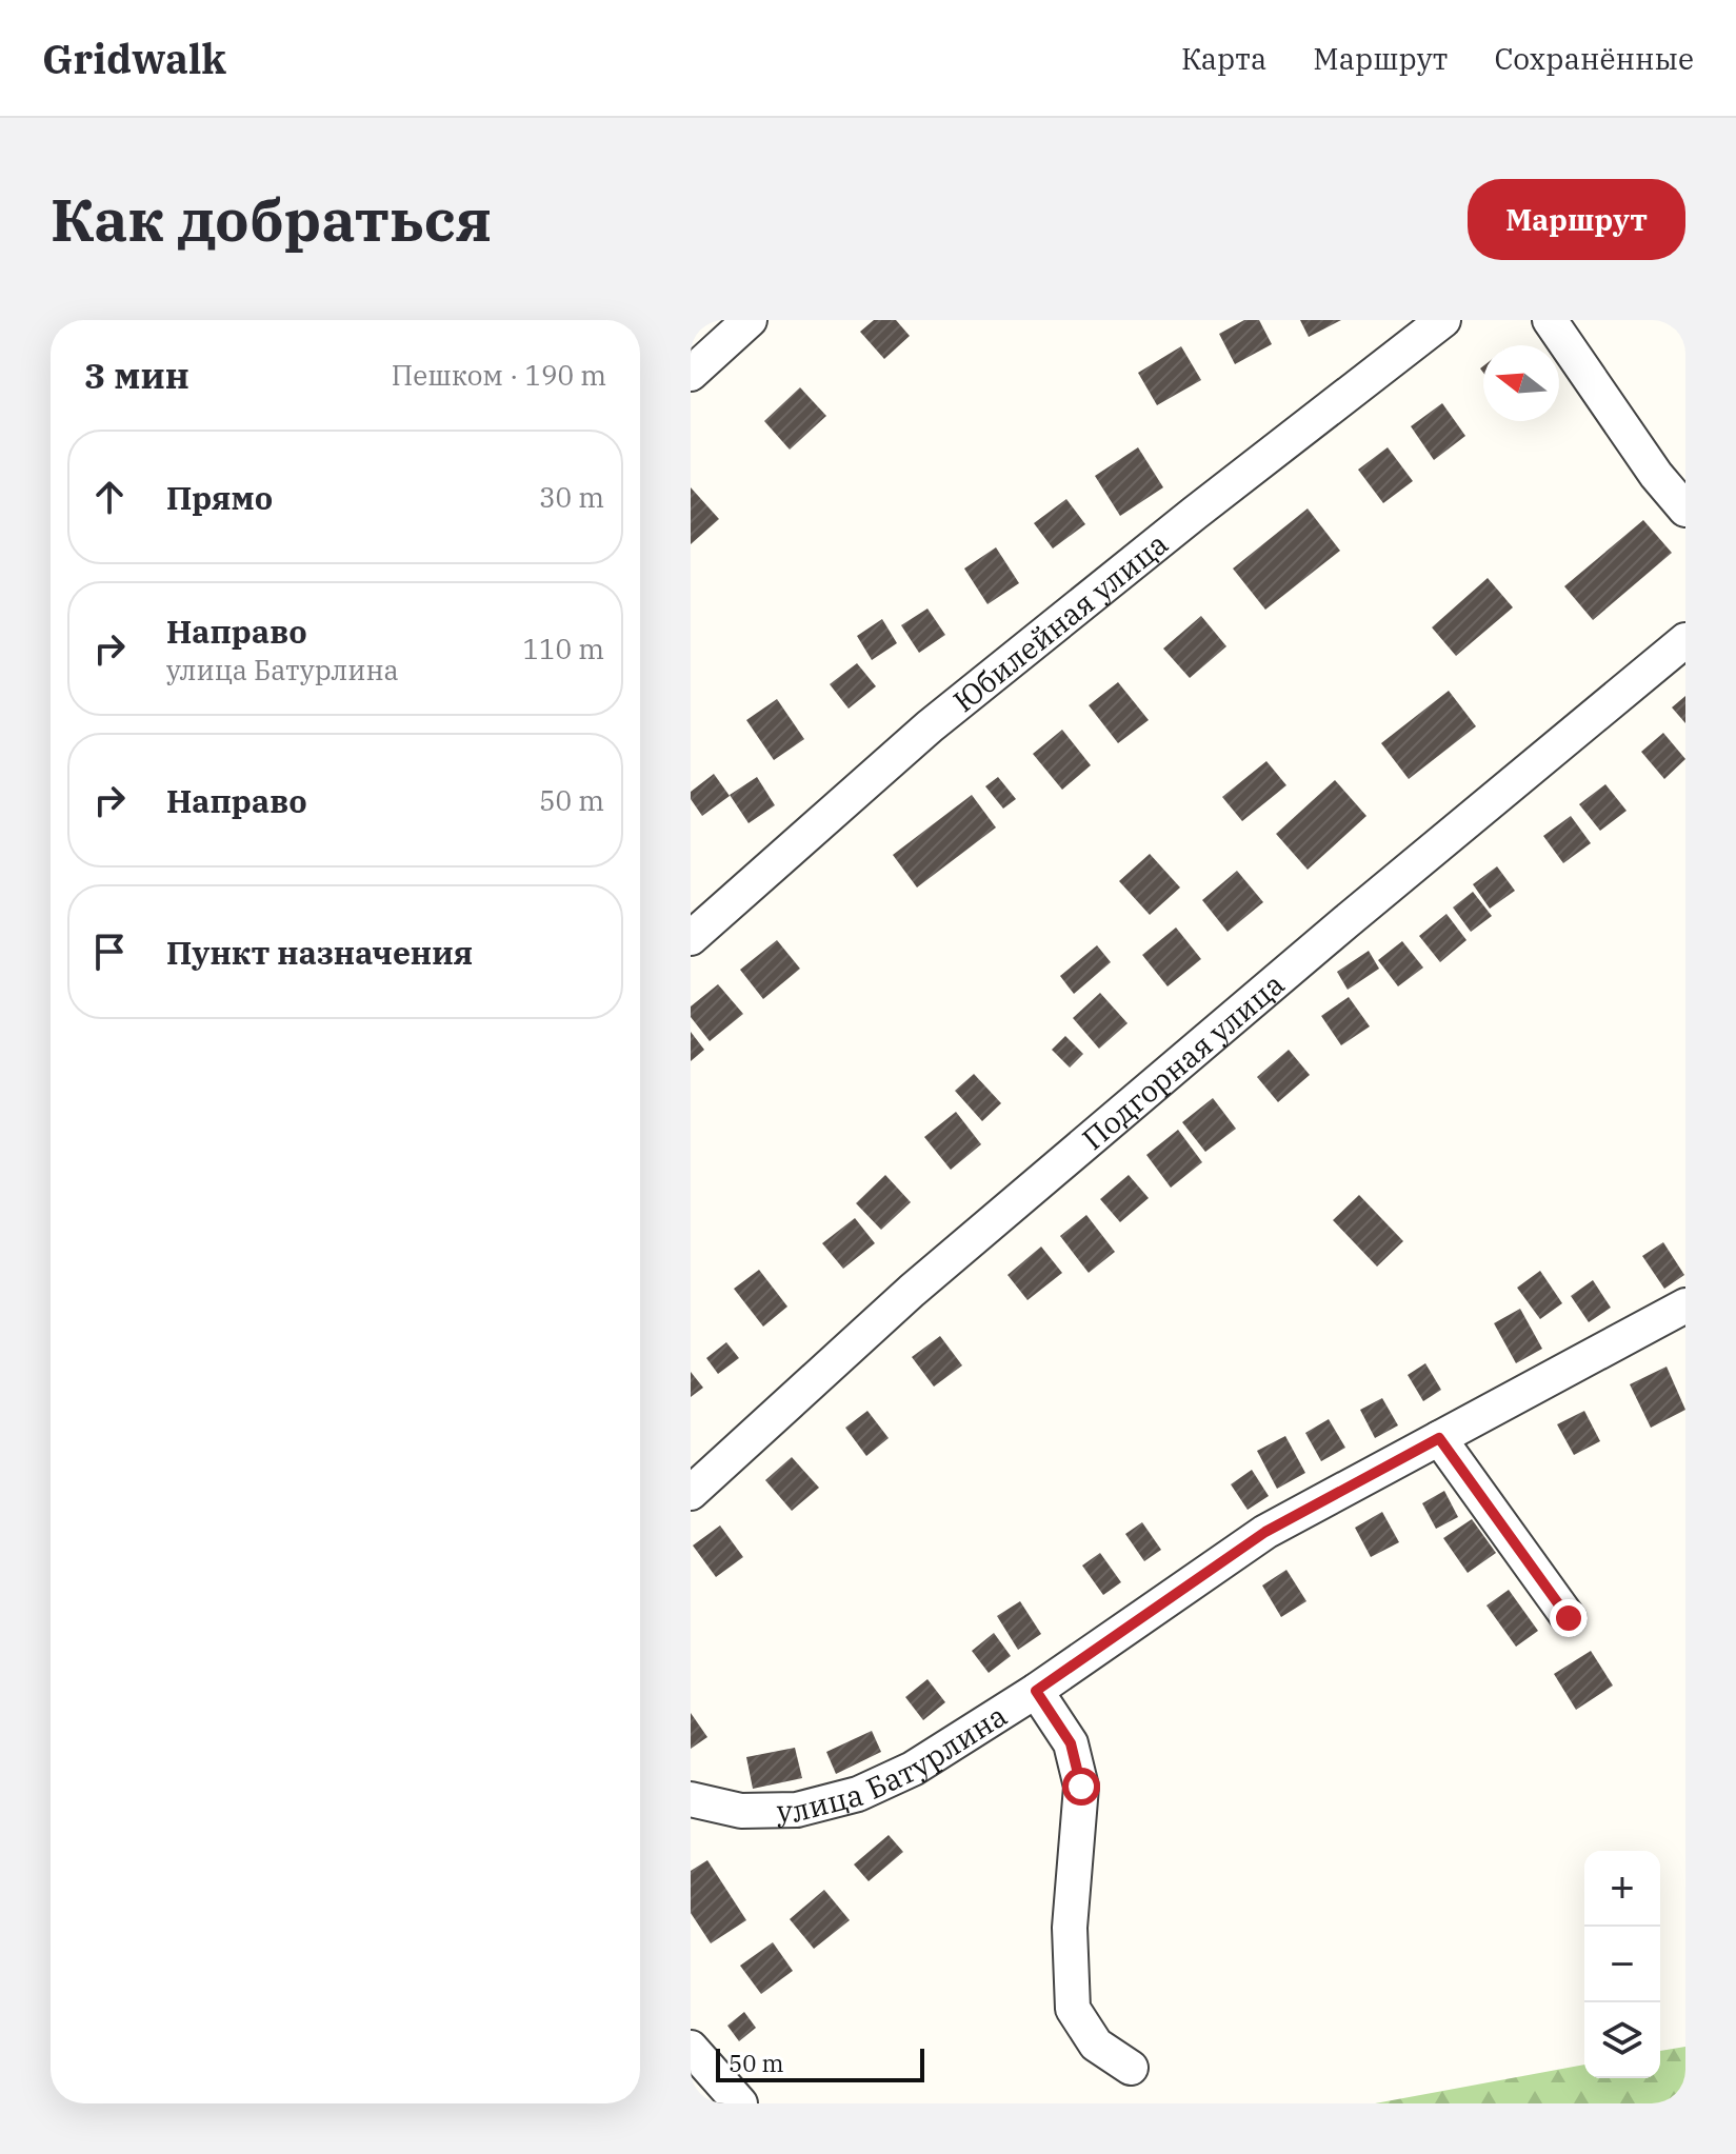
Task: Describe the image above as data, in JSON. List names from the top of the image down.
{
  "streets": {
    "street": ["Юбилейная улица", "Подгорная улица", "улица Батурлина"]
  },
  "scale_bar": "50 m",
  "north": "left",
  "page": {
    "header": "Gridwalk",
    "nav": ["Карта", "Маршрут", "Сохранённые"],
    "buttons": "Маршрут",
    "title": "Как добраться",
    "heading": ["3 мин", "Пешком · 190 m"],
    "list": [
      ["Прямо", "30 m"],
      ["Направо", "улица Батурлина", "110 m"],
      ["Направо", "50 m"],
      "Пункт назначения"
    ],
    "map_buttons": ["+", "−"],
    "scale": "50 m"
  }
}
